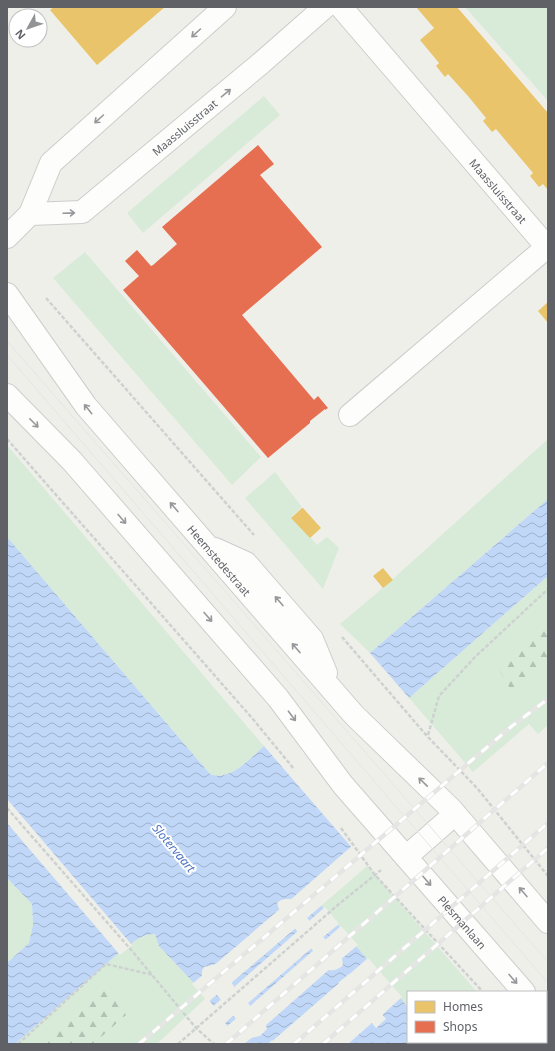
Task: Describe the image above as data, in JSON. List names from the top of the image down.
{
  "streets": {
    "street": ["Maassluisstraat", "Heemstedestraat", "Plesmanlaan"]
  },
  "water": ["Slotervaart"],
  "legend": ["Homes", "Shops"],
  "north": "bottom left"
}
